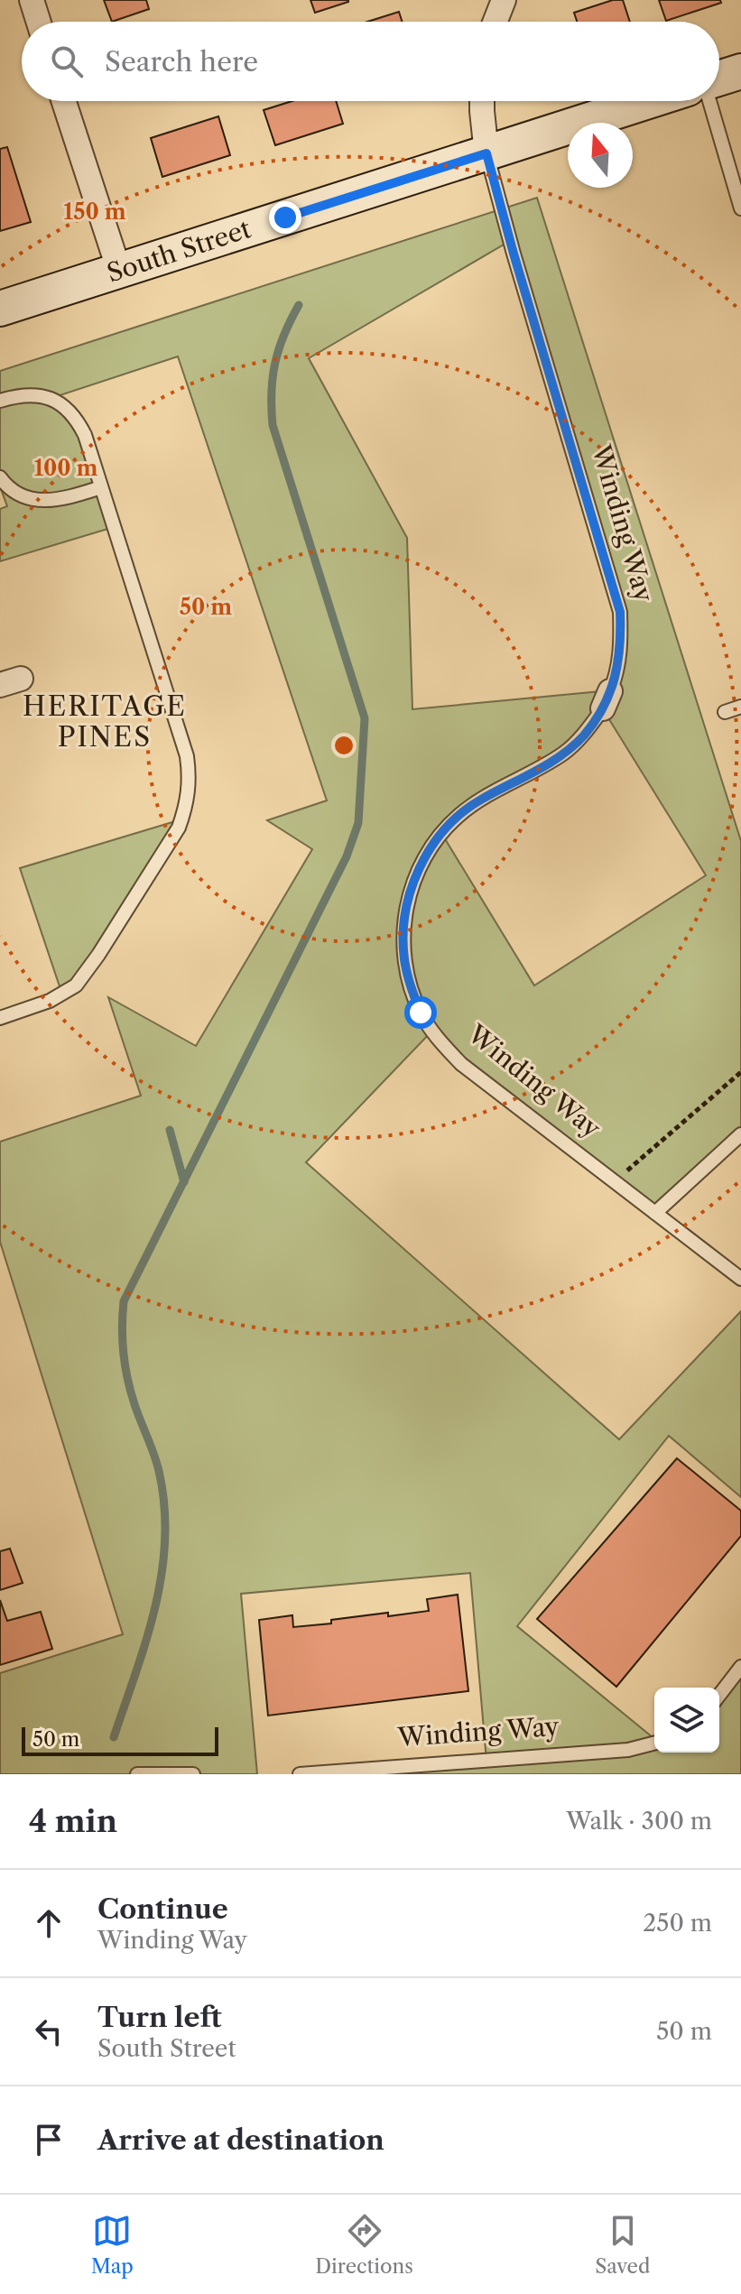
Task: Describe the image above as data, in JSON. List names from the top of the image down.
{
  "streets": {
    "main road": ["South Street"],
    "lane": ["Winding Way"]
  },
  "crossings": [
    ["South Street", "Winding Way"]
  ],
  "districts": ["HERITAGE PINES"],
  "scale_bar": "50 m",
  "north": "top",
  "page": {
    "search": "Search here",
    "scale": "50 m",
    "heading": ["4 min", "Walk · 300 m"],
    "list": [
      ["Continue", "Winding Way", "250 m"],
      ["Turn left", "South Street", "50 m"],
      "Arrive at destination"
    ],
    "nav": ["Map", "Directions", "Saved"]
  },
  "rings": ["150 m", "100 m", "50 m"]
}
